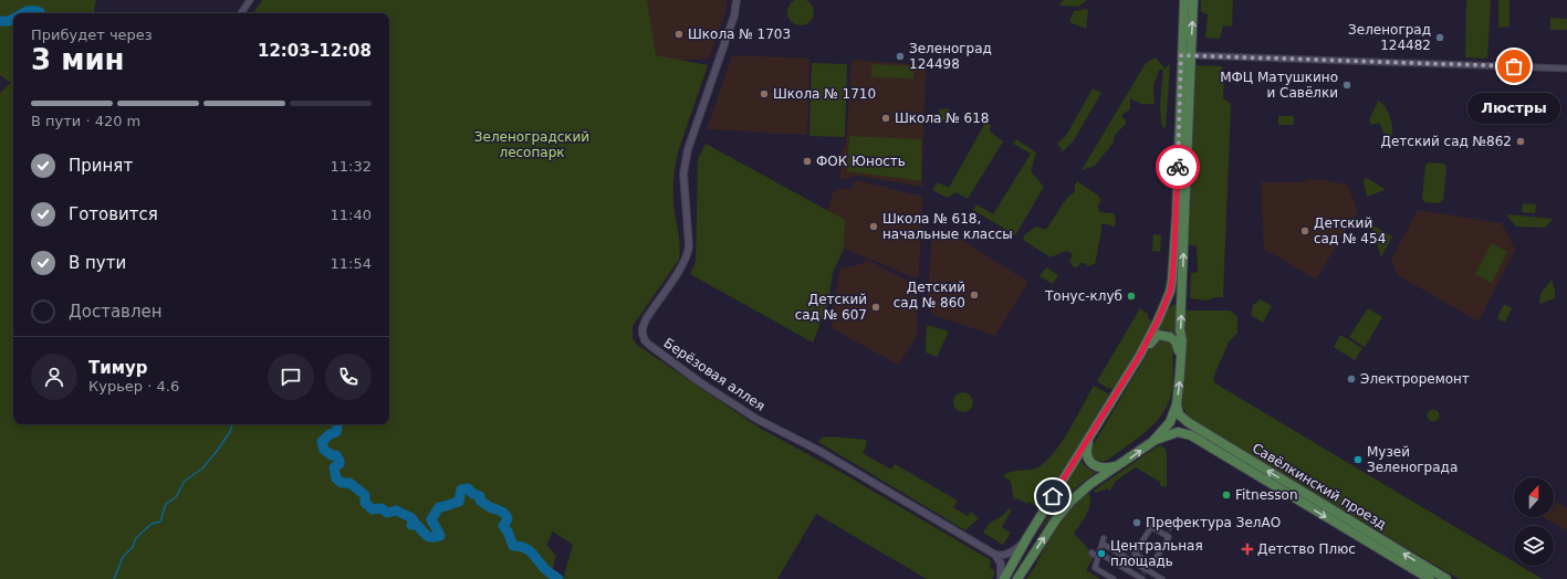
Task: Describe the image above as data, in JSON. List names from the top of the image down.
{
  "streets": {
    "main road": ["Савёлкинский проезд"],
    "street": ["Берёзовая аллея"]
  },
  "parks": ["Зеленоградский лесопарк"],
  "places": {
    "other": [
      "Школа № 1703",
      "Зеленоград 124482",
      "Зеленоград 124498",
      "Люстры",
      "МФЦ Матушкино и Савёлки",
      "Школа № 1710",
      "Школа № 618",
      "Детский сад №862",
      "ФОК Юность",
      "Школа № 618, начальные классы",
      "Детский сад № 454",
      "Детский сад № 860",
      "Тонус-клуб",
      "Детский сад № 607",
      "Электроремонт",
      "Музей Зеленограда",
      "Fitnesson",
      "Префектура ЗелАО",
      "Центральная площадь"
    ],
    "health": ["Детство Плюс"]
  },
  "north": "top",
  "page": {
    "heading": ["3 мин", "Прибудет через", "12:03–12:08"],
    "panel": ["Тимур", "Курьер · 4.6"],
    "bar": "В пути · 420 m",
    "bubble": "Люстры",
    "list": [
      ["Принят", "11:32"],
      ["Готовится", "11:40"],
      ["В пути", "11:54"],
      "Доставлен"
    ]
  }
}
